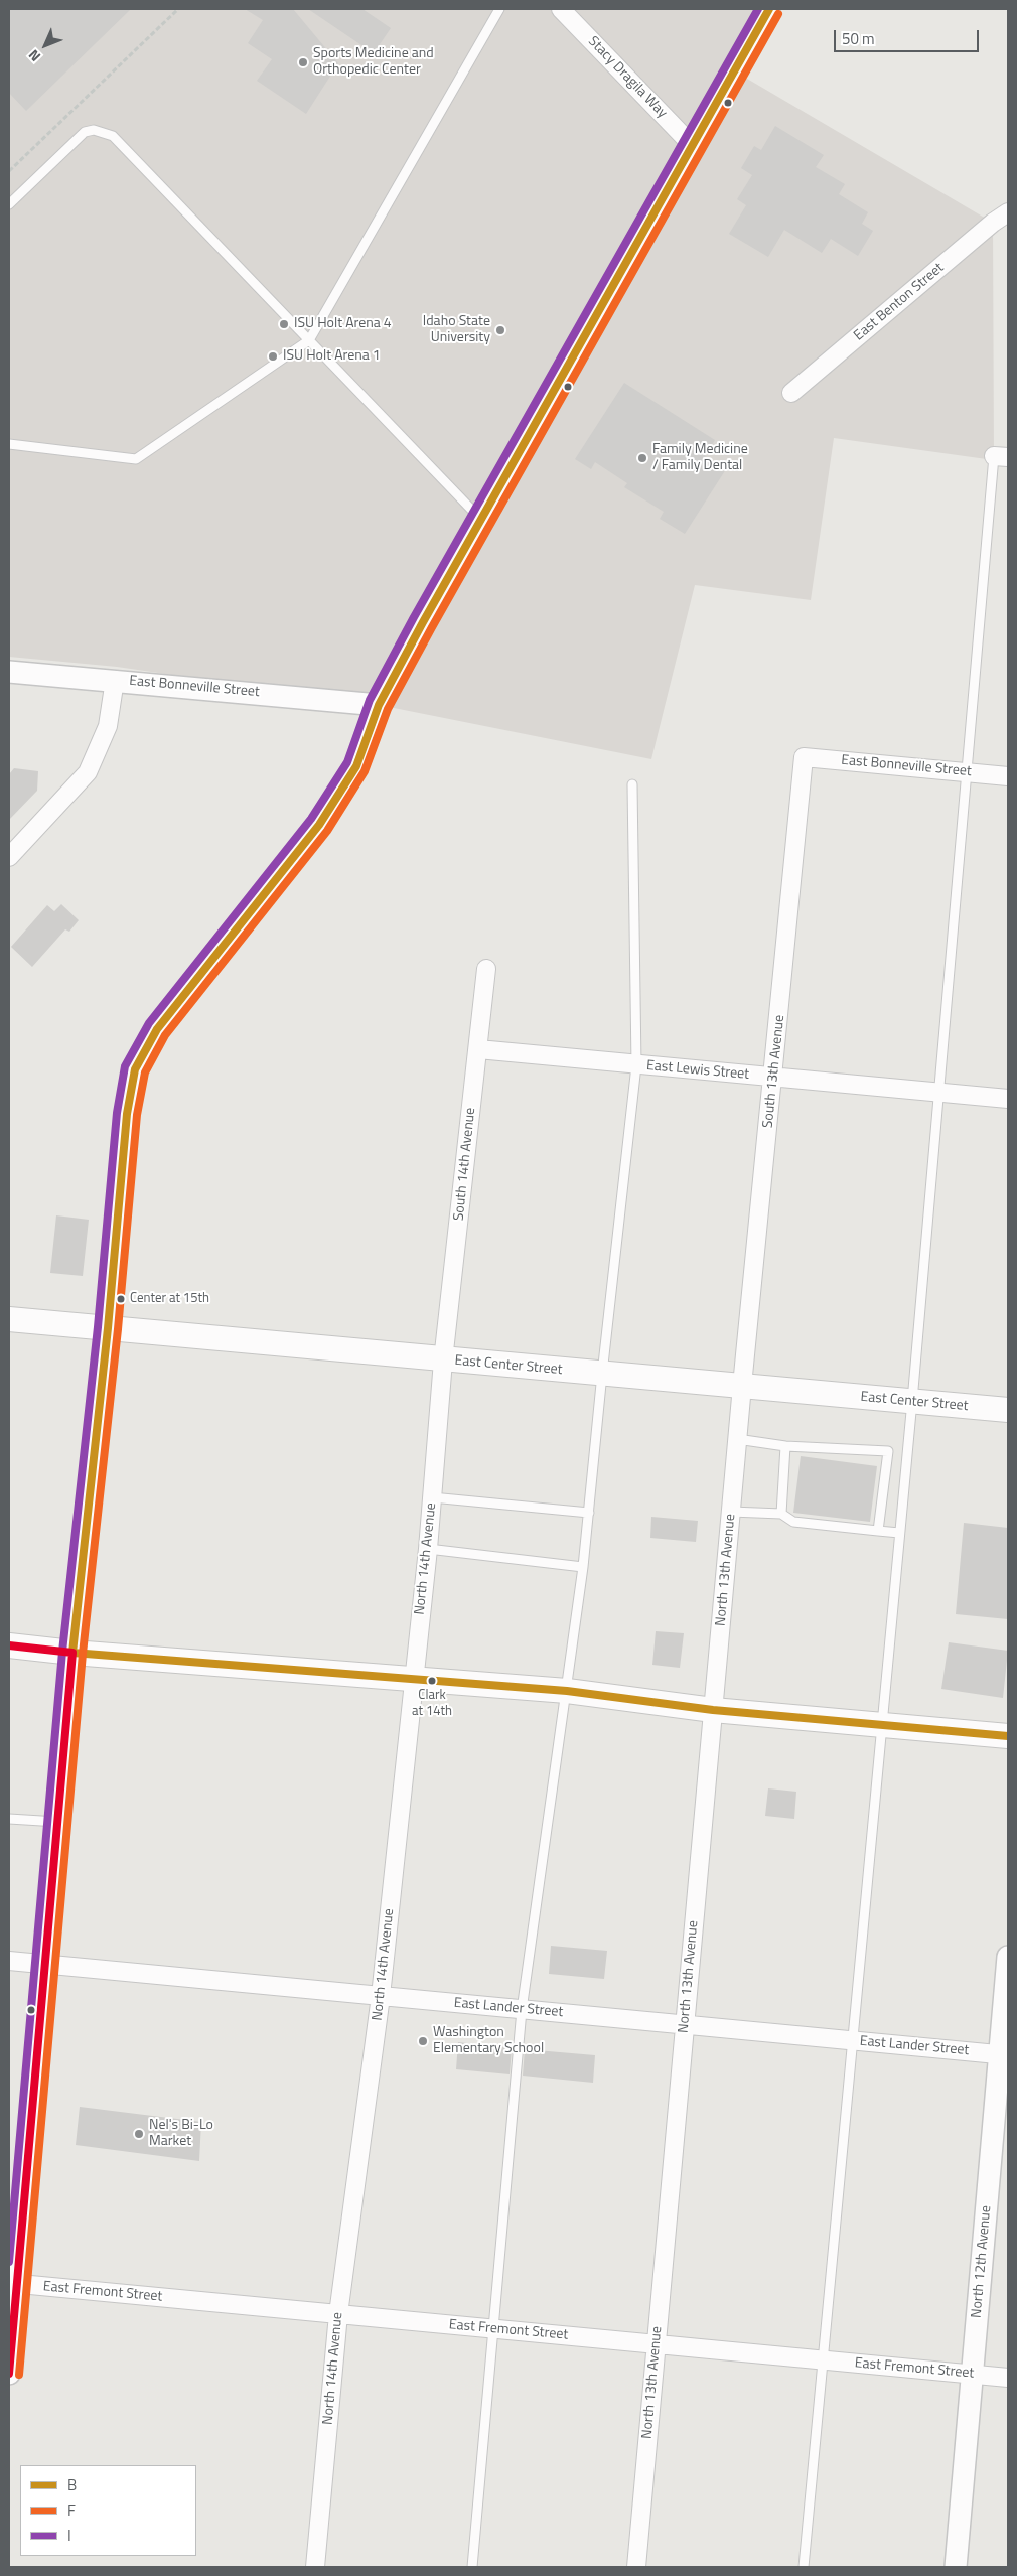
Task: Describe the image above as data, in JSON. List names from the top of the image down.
{
  "streets": {
    "main road": ["East Center Street"],
    "street": [
      "Stacy Dragila Way",
      "East Benton Street",
      "East Bonneville Street",
      "East Lewis Street",
      "South 13th Avenue",
      "South 14th Avenue",
      "North 14th Avenue",
      "North 13th Avenue",
      "East Lander Street",
      "North 12th Avenue",
      "East Fremont Street"
    ]
  },
  "crossings": [
    ["East Bonneville Street", "South 13th Avenue"],
    ["East Lewis Street", "South 13th Avenue"],
    ["East Lewis Street", "South 14th Avenue"],
    ["South 13th Avenue", "East Center Street"],
    ["South 13th Avenue", "North 13th Avenue"],
    ["South 14th Avenue", "East Center Street"],
    ["South 14th Avenue", "North 14th Avenue"],
    ["East Center Street", "North 14th Avenue"],
    ["East Center Street", "North 13th Avenue"],
    ["North 14th Avenue", "East Lander Street"],
    ["North 14th Avenue", "East Fremont Street"],
    ["North 13th Avenue", "East Lander Street"],
    ["North 13th Avenue", "East Fremont Street"],
    ["East Lander Street", "North 12th Avenue"],
    ["North 12th Avenue", "East Fremont Street"]
  ],
  "places": [
    "Sports Medicine and Orthopedic Center",
    "ISU Holt Arena 4",
    "Idaho State University",
    "ISU Holt Arena 1",
    "Family Medicine / Family Dental",
    "Center at 15th",
    "Clark at 14th",
    "Washington Elementary School",
    "Nel's Bi-Lo Market"
  ],
  "lines": ["transit line B", "transit line I", "transit line F"],
  "legend": ["B", "F", "I"],
  "scale_bar": "50 m",
  "north": "bottom left"
}
